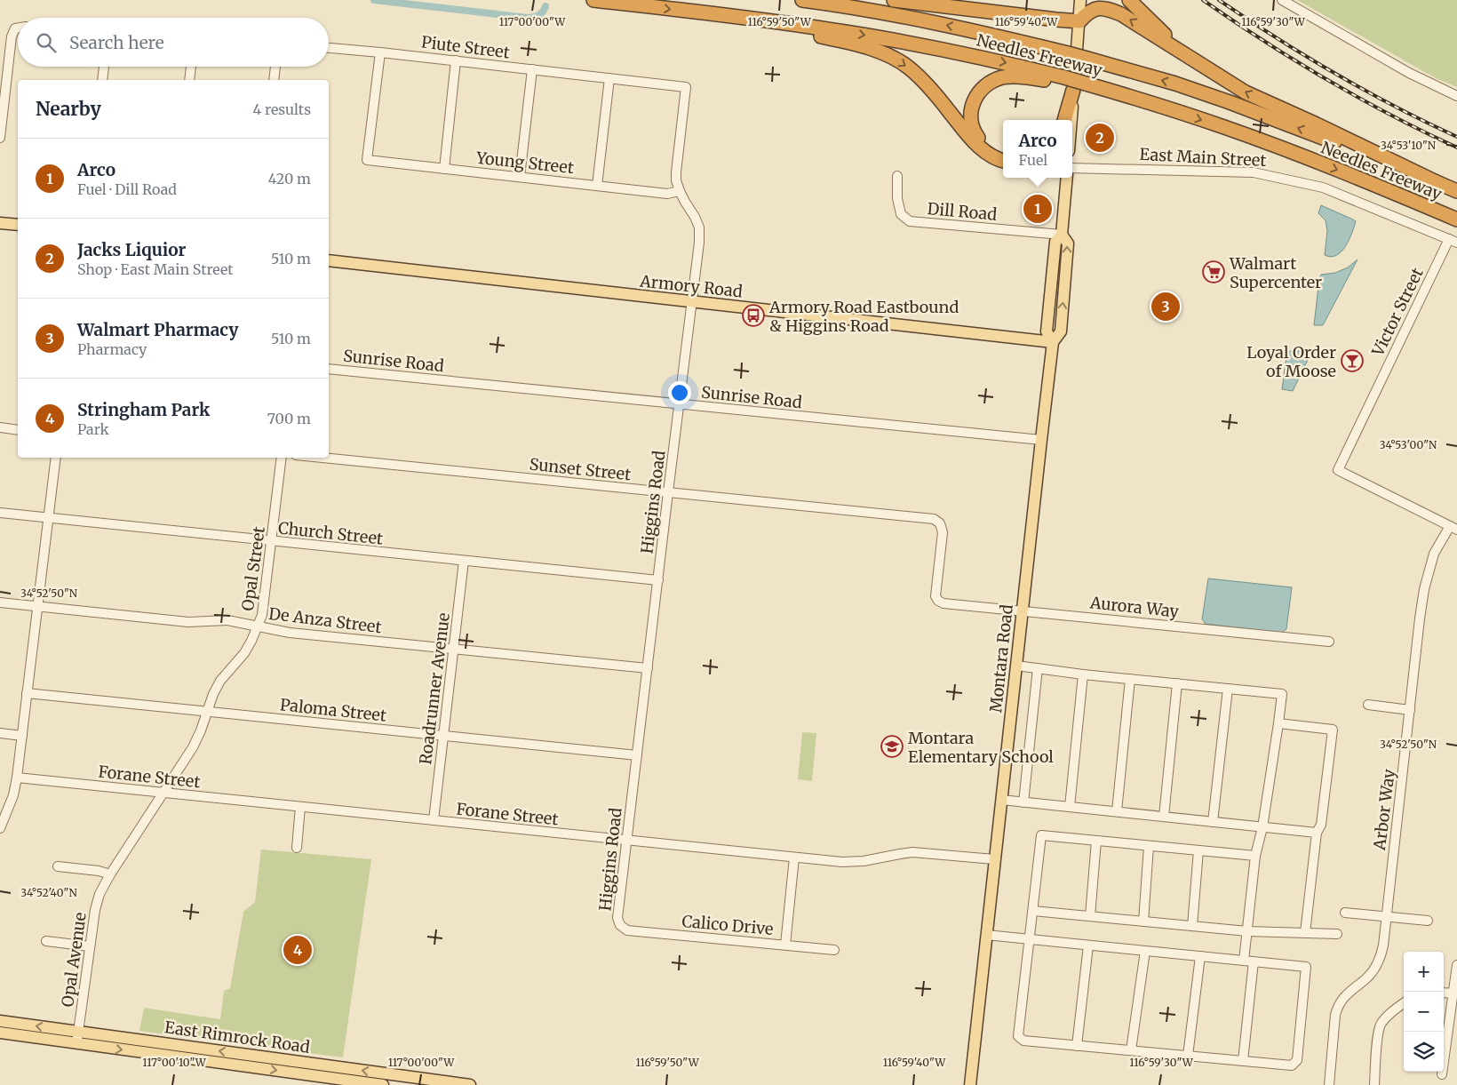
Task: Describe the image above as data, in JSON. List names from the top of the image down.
{
  "streets": {
    "highway": ["Needles Freeway"],
    "main road": ["Armory Road", "Montara Road", "East Rimrock Road"],
    "street": [
      "Piute Street",
      "East Main Street",
      "Young Street",
      "Dill Road",
      "Victor Street",
      "Sunrise Road",
      "Sunset Street",
      "Higgins Road",
      "Church Street",
      "Opal Street",
      "Aurora Way",
      "De Anza Street",
      "Roadrunner Avenue",
      "Paloma Street",
      "Forane Street",
      "Arbor Way",
      "Calico Drive",
      "Opal Avenue"
    ]
  },
  "crossings": [
    ["Piute Street", "Young Street"],
    ["Piute Street", "Higgins Road"],
    ["East Main Street", "Victor Street"],
    ["Young Street", "Higgins Road"],
    ["Dill Road", "Montara Road"],
    ["Armory Road", "Higgins Road"],
    ["Armory Road", "Montara Road"],
    ["Victor Street", "Arbor Way"],
    ["Sunrise Road", "Higgins Road"],
    ["Sunrise Road", "Montara Road"],
    ["Sunset Street", "Higgins Road"],
    ["Sunset Street", "Aurora Way"],
    ["Higgins Road", "Church Street"],
    ["Higgins Road", "De Anza Street"],
    ["Higgins Road", "Paloma Street"],
    ["Higgins Road", "Forane Street"],
    ["Higgins Road", "Calico Drive"],
    ["Church Street", "Opal Street"],
    ["Church Street", "Roadrunner Avenue"],
    ["Opal Street", "De Anza Street"],
    ["Opal Street", "Paloma Street"],
    ["Opal Street", "Forane Street"],
    ["Opal Street", "Opal Avenue"],
    ["Aurora Way", "Montara Road"],
    ["De Anza Street", "Roadrunner Avenue"],
    ["Montara Road", "Forane Street"],
    ["Roadrunner Avenue", "Paloma Street"],
    ["Roadrunner Avenue", "Forane Street"],
    ["Forane Street", "Opal Avenue"],
    ["Opal Avenue", "East Rimrock Road"]
  ],
  "places": {
    "supermarket": ["Walmart Supercenter"],
    "bus stop": ["Armory Road Eastbound & Higgins Road"],
    "bar": ["Loyal Order of Moose"],
    "school or university": ["Montara Elementary School"]
  },
  "page": {
    "search": "Search here",
    "heading": ["Nearby", "4 results"],
    "popup": ["Arco", "Fuel"],
    "pins": [
      "2",
      "1",
      "3",
      "4"
    ],
    "list": [
      {
        "mark": "1",
        "name": "Arco",
        "note": "Fuel · Dill Road",
        "value": "420 m"
      },
      {
        "mark": "2",
        "name": "Jacks Liquior",
        "note": "Shop · East Main Street",
        "value": "510 m"
      },
      {
        "mark": "3",
        "name": "Walmart Pharmacy",
        "note": "Pharmacy",
        "value": "510 m"
      },
      {
        "mark": "4",
        "name": "Stringham Park",
        "note": "Park",
        "value": "700 m"
      }
    ],
    "map_buttons": ["+", "−"]
  },
  "coordinates": [
    "117°00'00\"W",
    "116°59'50\"W",
    "116°59'40\"W",
    "116°59'30\"W",
    "34°53'10\"N",
    "34°53'00\"N",
    "34°52'50\"N",
    "34°52'40\"N",
    "117°00'10\"W"
  ]
}
